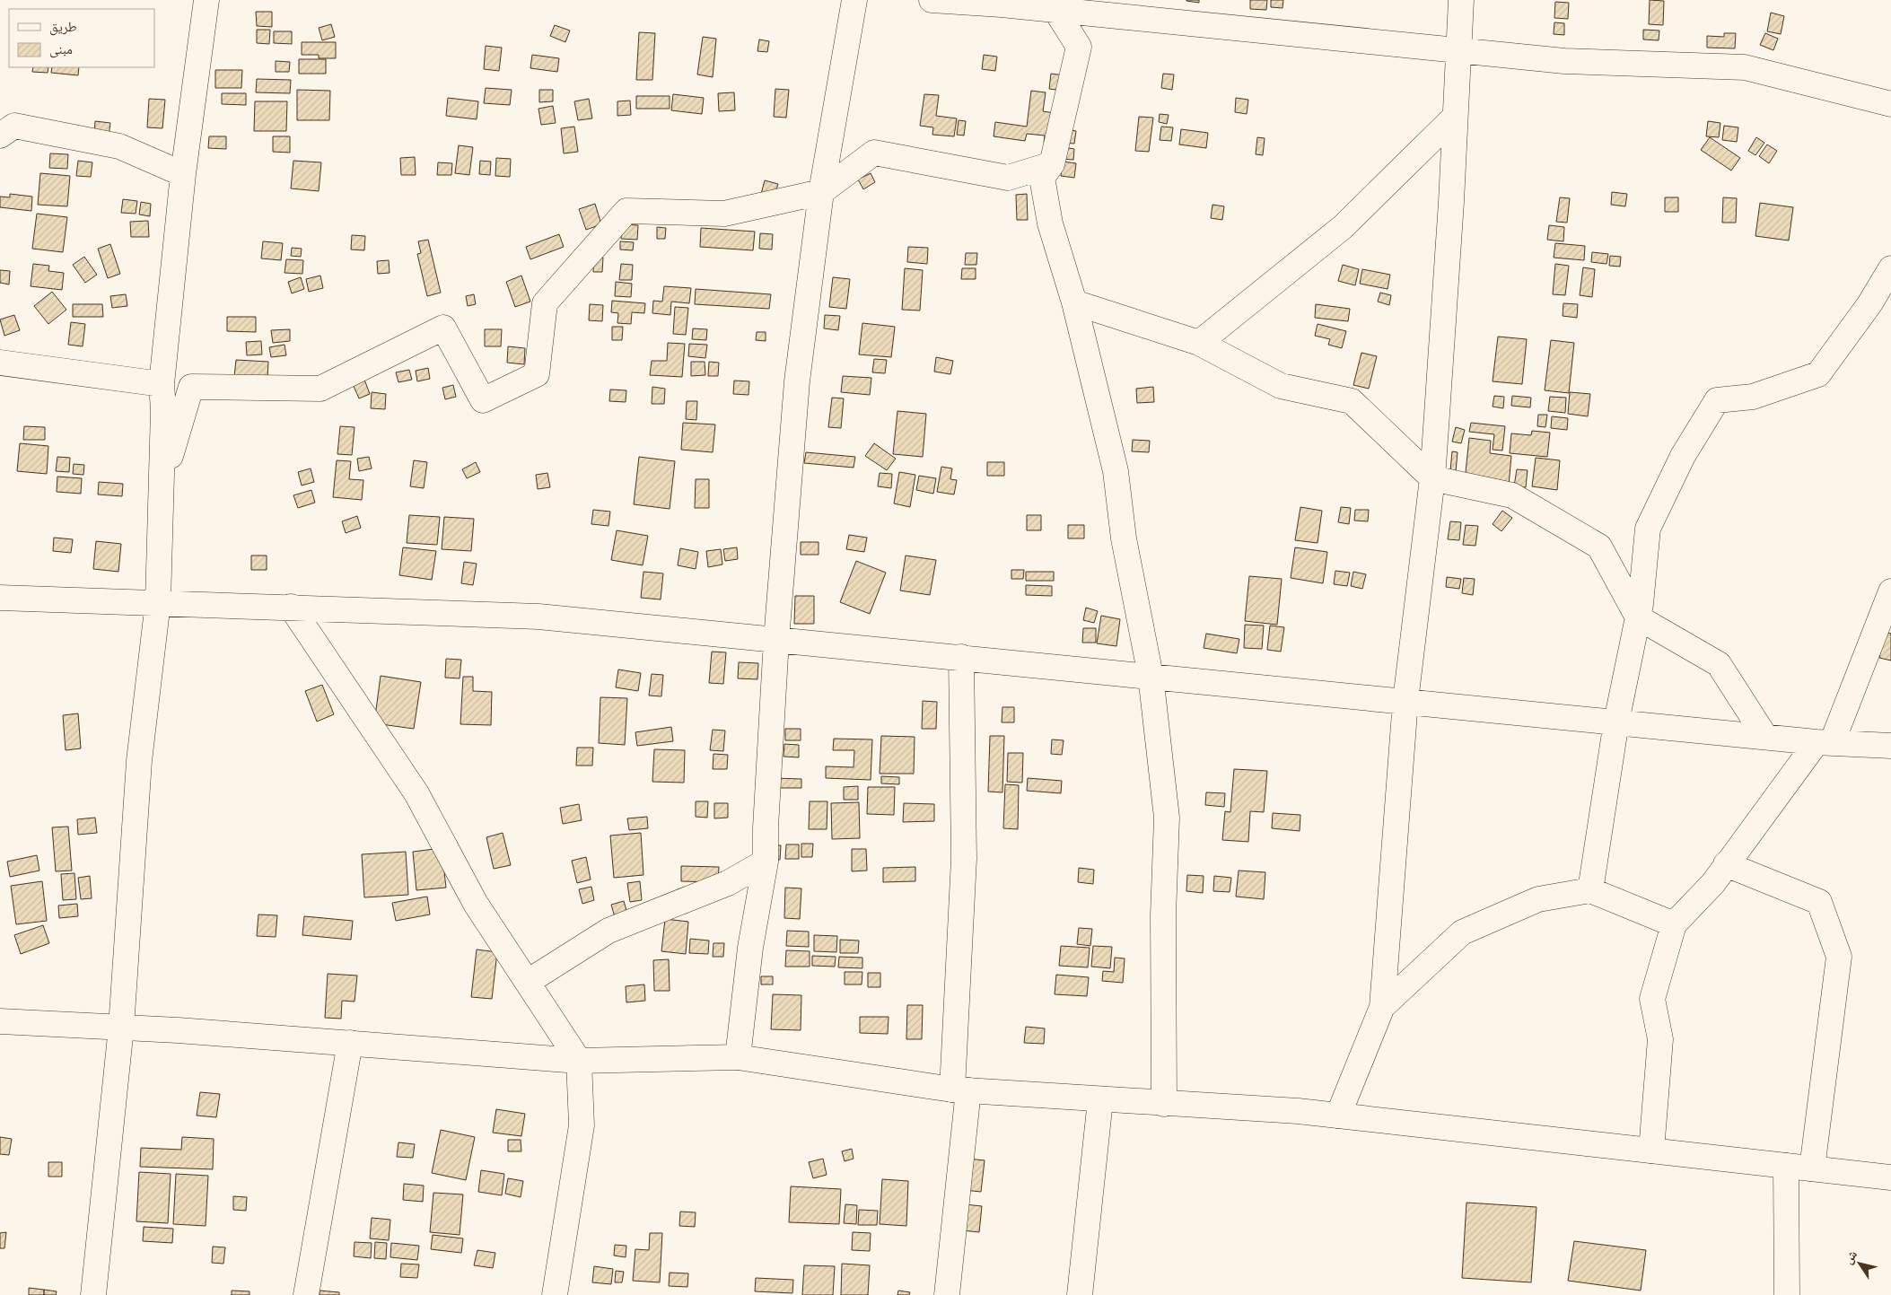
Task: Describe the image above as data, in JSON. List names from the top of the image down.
{
  "legend": ["طريق", "مبنى"],
  "north": "top left"
}
